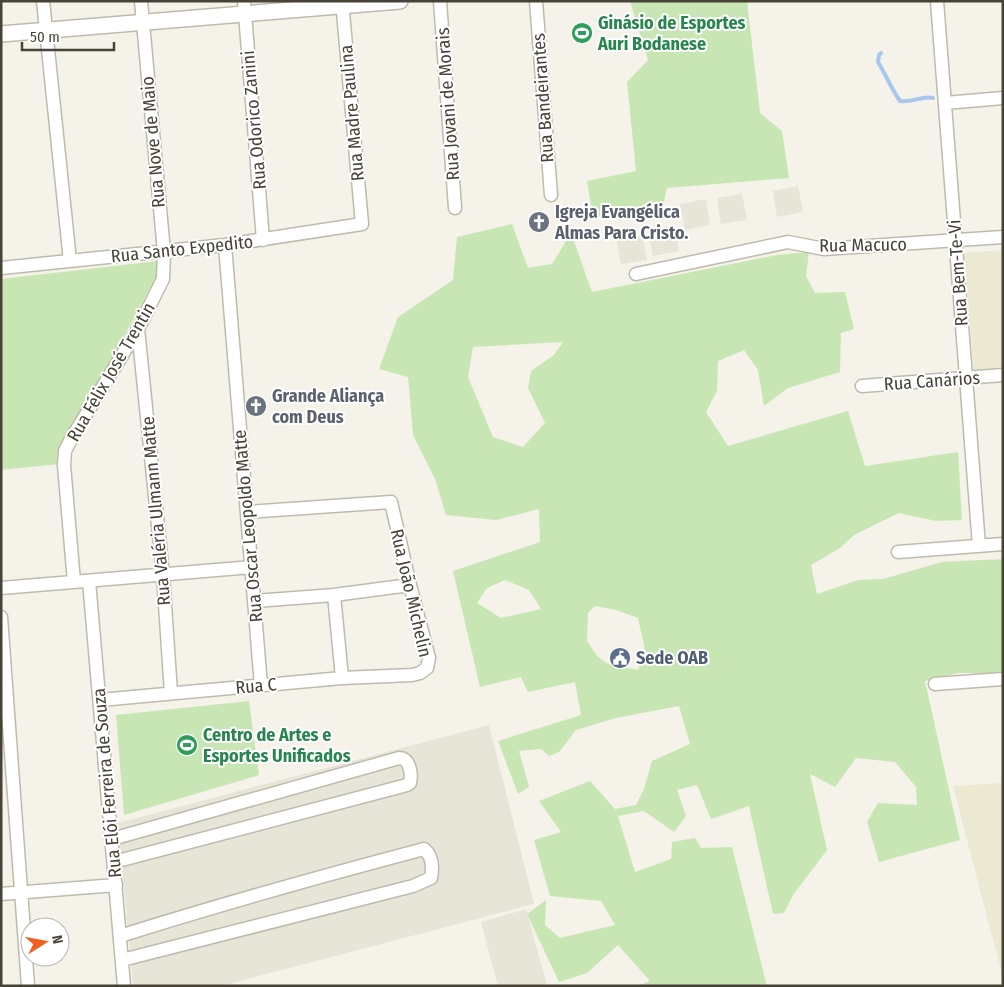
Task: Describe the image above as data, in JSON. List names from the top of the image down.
{
  "streets": {
    "street": [
      "Rua Bandeirantes",
      "Rua Jovani de Morais",
      "Rua Madre Paulina",
      "Rua Odorico Zanini",
      "Rua Nove de Maio",
      "Rua Macuco",
      "Rua Santo Expedito",
      "Rua Bem-Te-Vi",
      "Rua Félix José Trentin",
      "Rua Canários",
      "Rua Valéria Ulmann Matte",
      "Rua Oscar Leopoldo Matte",
      "Rua João Michelin",
      "Rua C",
      "Rua Elói Ferreira de Souza"
    ]
  },
  "crossings": [
    ["Rua Madre Paulina", "Rua Santo Expedito"],
    ["Rua Odorico Zanini", "Rua Santo Expedito"],
    ["Rua Nove de Maio", "Rua Santo Expedito"],
    ["Rua Nove de Maio", "Rua Félix José Trentin"],
    ["Rua Macuco", "Rua Bem-Te-Vi"],
    ["Rua Santo Expedito", "Rua Félix José Trentin"],
    ["Rua Santo Expedito", "Rua Oscar Leopoldo Matte"],
    ["Rua Bem-Te-Vi", "Rua Canários"],
    ["Rua Félix José Trentin", "Rua Valéria Ulmann Matte"],
    ["Rua Valéria Ulmann Matte", "Rua C"],
    ["Rua Oscar Leopoldo Matte", "Rua João Michelin"],
    ["Rua Oscar Leopoldo Matte", "Rua C"],
    ["Rua João Michelin", "Rua C"],
    ["Rua C", "Rua Elói Ferreira de Souza"]
  ],
  "places": {
    "sports": ["Ginásio de Esportes Auri Bodanese", "Centro de Artes e Esportes Unificados"],
    "church": ["Igreja Evangélica Almas Para Cristo.", "Grande Aliança com Deus"],
    "public building": ["Sede OAB"]
  },
  "scale_bar": "50 m",
  "north": "right"
}
